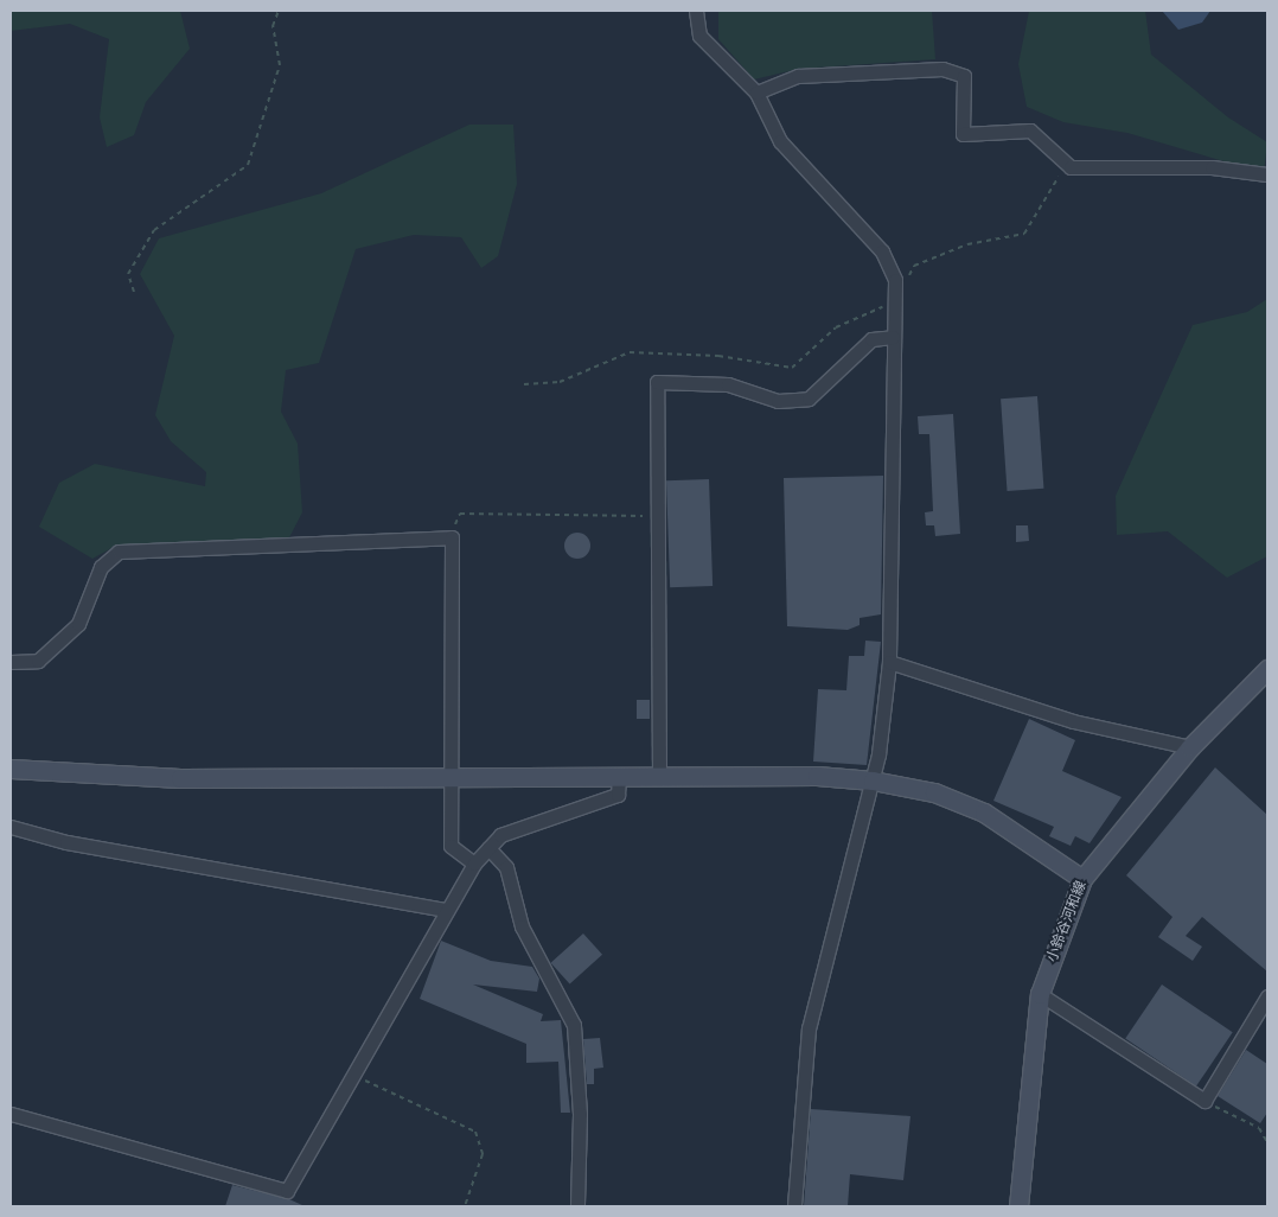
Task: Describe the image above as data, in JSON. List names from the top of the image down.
{
  "streets": {
    "street": ["小鈴谷河和線"]
  }
}
